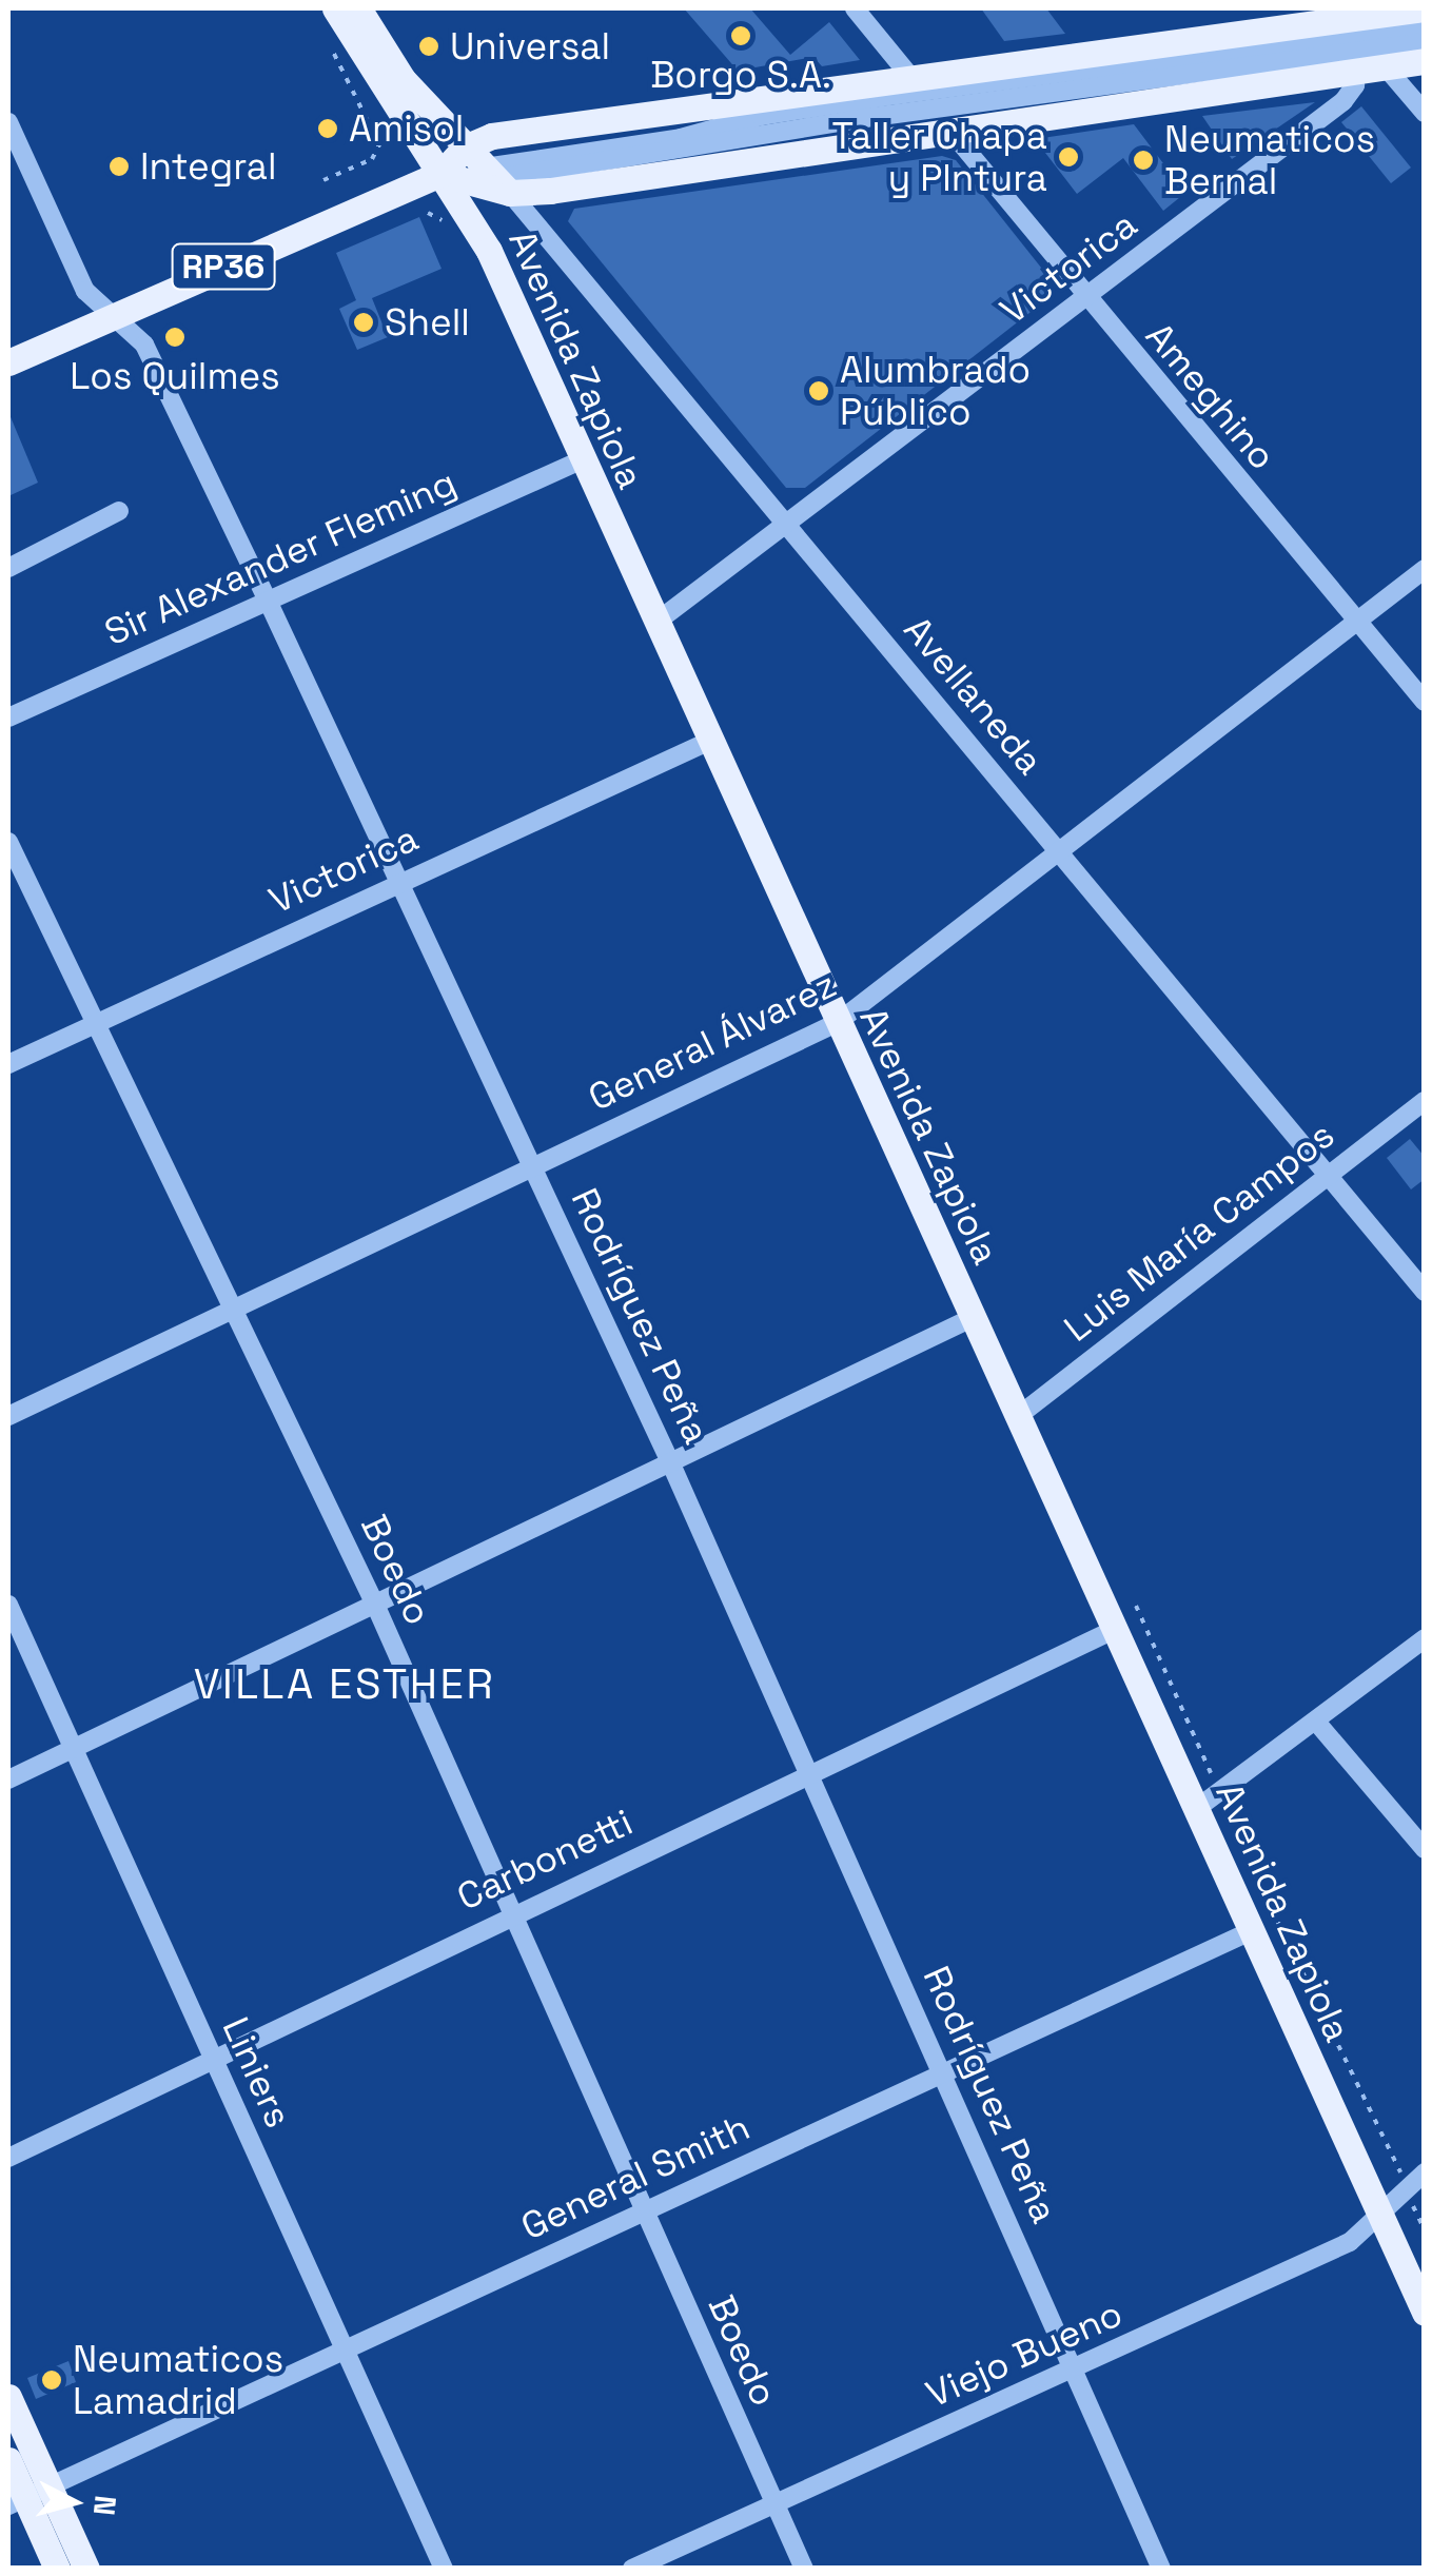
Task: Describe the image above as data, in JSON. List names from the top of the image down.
{
  "streets": {
    "main road": ["RP36", "Avenida Zapiola", "Avellaneda"],
    "street": [
      "Victorica",
      "Ameghino",
      "Sir Alexander Fleming",
      "General Álvarez",
      "Luis María Campos",
      "Rodríguez Peña",
      "Boedo",
      "Carbonetti",
      "Liniers",
      "General Smith",
      "Viejo Bueno"
    ]
  },
  "crossings": [
    ["RP36", "Avenida Zapiola"],
    ["RP36", "Avellaneda"],
    ["RP36", "Rodríguez Peña"],
    ["Victorica", "Avenida Zapiola"],
    ["Victorica", "Ameghino"],
    ["Victorica", "Avellaneda"],
    ["Victorica", "Rodríguez Peña"],
    ["Victorica", "Boedo"],
    ["Avenida Zapiola", "Sir Alexander Fleming"],
    ["Avenida Zapiola", "General Álvarez"],
    ["Avenida Zapiola", "Luis María Campos"],
    ["Avenida Zapiola", "Carbonetti"],
    ["Avenida Zapiola", "General Smith"],
    ["Avenida Zapiola", "Viejo Bueno"],
    ["Ameghino", "General Álvarez"],
    ["Sir Alexander Fleming", "Rodríguez Peña"],
    ["Avellaneda", "General Álvarez"],
    ["Avellaneda", "Luis María Campos"],
    ["General Álvarez", "Rodríguez Peña"],
    ["General Álvarez", "Boedo"],
    ["Rodríguez Peña", "Carbonetti"],
    ["Rodríguez Peña", "General Smith"],
    ["Rodríguez Peña", "Viejo Bueno"],
    ["Boedo", "Carbonetti"],
    ["Boedo", "General Smith"],
    ["Boedo", "Viejo Bueno"],
    ["Carbonetti", "Liniers"],
    ["Liniers", "General Smith"]
  ],
  "districts": ["VILLA ESTHER"],
  "places": [
    "Borgo S.A.",
    "Universal",
    "Amisol",
    "Taller Chapa y PIntura",
    "Neumaticos Bernal",
    "Integral",
    "Shell",
    "Los Quilmes",
    "Alumbrado Público",
    "Neumaticos Lamadrid"
  ],
  "north": "right"
}
